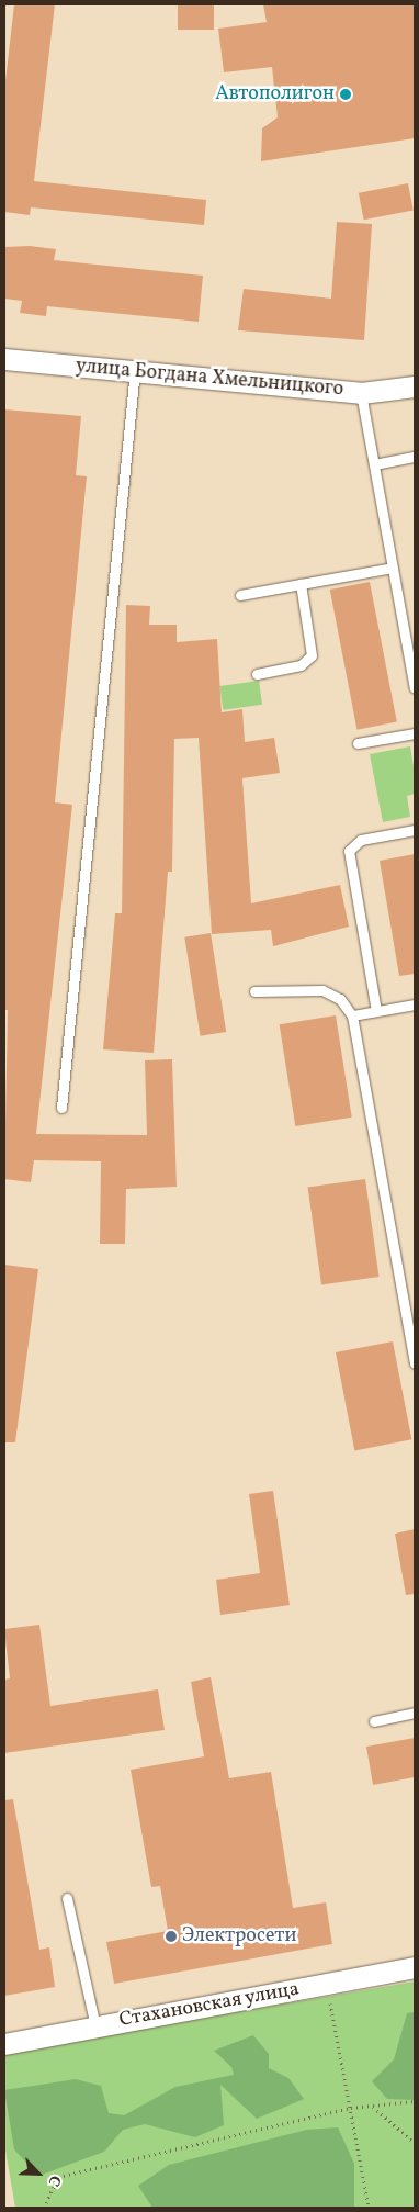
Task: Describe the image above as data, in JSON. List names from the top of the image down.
{
  "streets": {
    "street": ["улица Богдана Хмельницкого", "Стахановская улица"]
  },
  "places": ["Автополигон", "Электросети"],
  "north": "bottom right"
}
